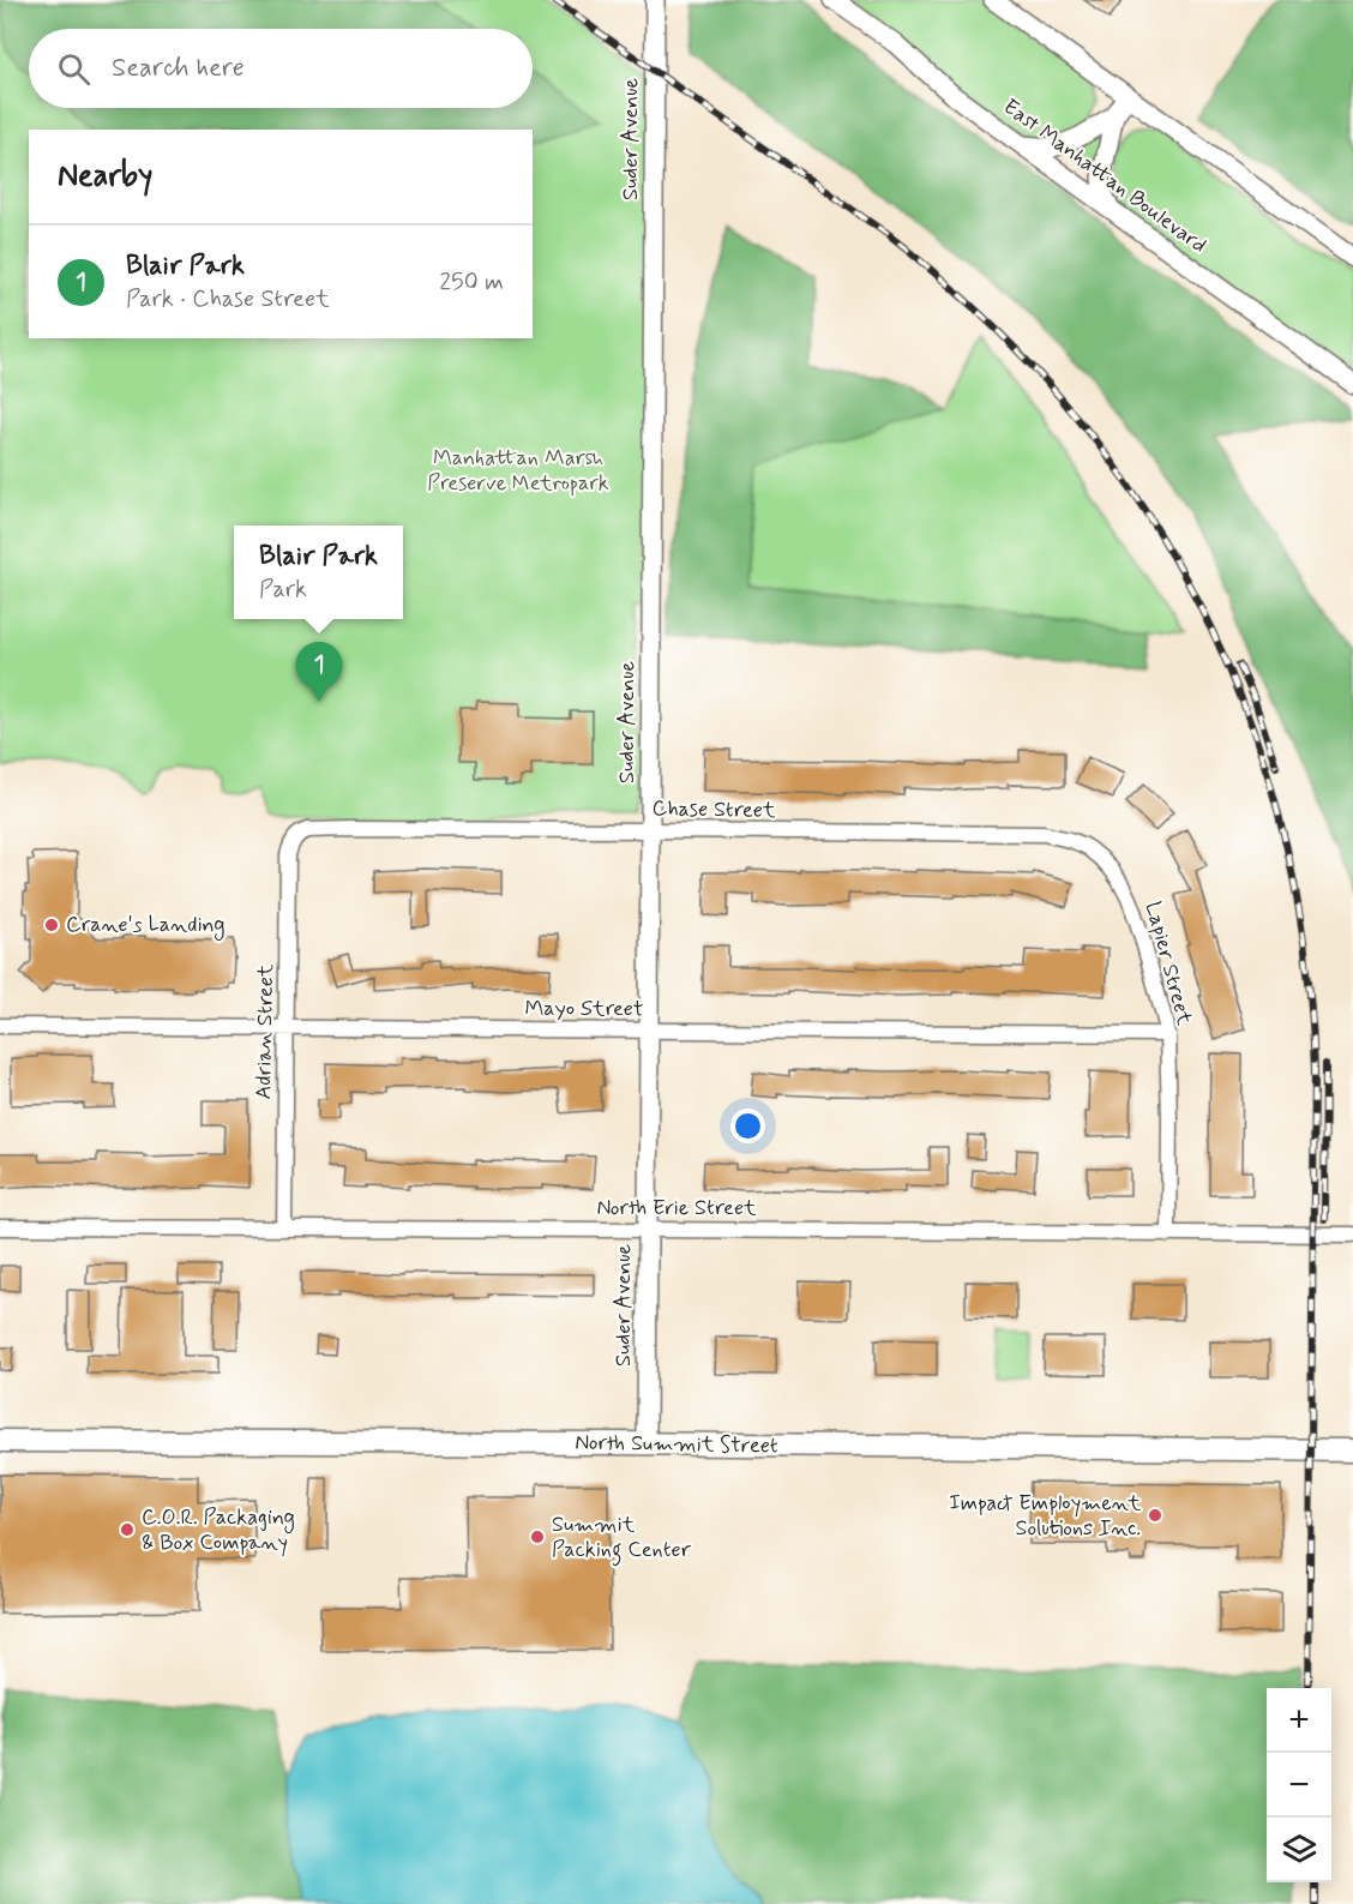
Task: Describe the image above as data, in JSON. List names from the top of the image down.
{
  "streets": {
    "main road": ["North Summit Street"],
    "street": [
      "Suder Avenue",
      "East Manhattan Boulevard",
      "Chase Street",
      "Lapier Street",
      "Mayo Street",
      "Adrian Street",
      "North Erie Street"
    ]
  },
  "crossings": [
    ["Suder Avenue", "Chase Street"],
    ["Suder Avenue", "Mayo Street"],
    ["Suder Avenue", "North Erie Street"],
    ["Suder Avenue", "North Summit Street"],
    ["Chase Street", "Lapier Street"],
    ["Chase Street", "Adrian Street"],
    ["Lapier Street", "Mayo Street"],
    ["Lapier Street", "North Erie Street"],
    ["Mayo Street", "Adrian Street"],
    ["Adrian Street", "North Erie Street"]
  ],
  "parks": ["Manhattan Marsh Preserve Metropark"],
  "places": [
    "Crane's Landing",
    "Impact Employment Solutions Inc.",
    "C.O.R. Packaging & Box Company",
    "Summit Packing Center"
  ],
  "page": {
    "search": "Search here",
    "heading": "Nearby",
    "list": [
      {
        "mark": "1",
        "name": "Blair Park",
        "note": "Park · Chase Street",
        "value": "250 m"
      }
    ],
    "popup": ["Blair Park", "Park"],
    "pins": "1",
    "map_buttons": ["+", "−"]
  }
}
